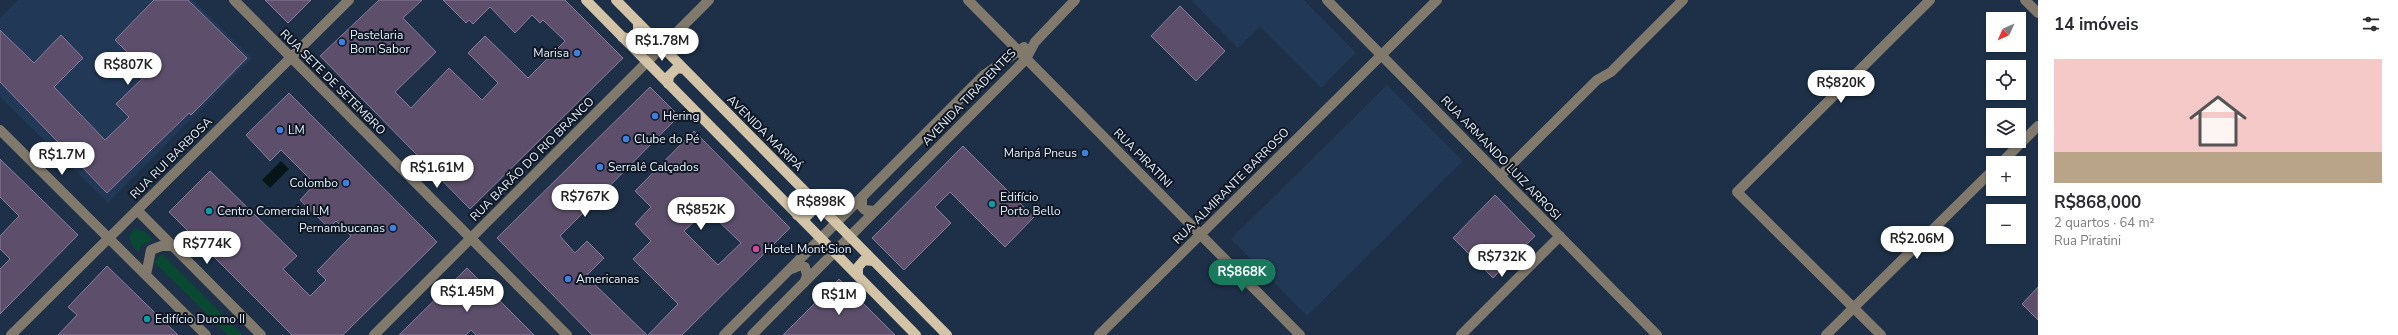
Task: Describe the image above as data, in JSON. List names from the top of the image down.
{
  "streets": {
    "main road": ["AVENIDA MARIPÁ"],
    "street": [
      "RUA SETE DE SETEMBRO",
      "AVENIDA TIRADENTES",
      "RUA RUI BARBOSA",
      "RUA PIRATINI",
      "RUA ARMANDO LUIZ ARROSI",
      "RUA BARÃO DO RIO BRANCO",
      "RUA ALMIRANTE BARROSO"
    ]
  },
  "crossings": [
    ["RUA SETE DE SETEMBRO", "RUA RUI BARBOSA"],
    ["RUA SETE DE SETEMBRO", "RUA BARÃO DO RIO BRANCO"],
    ["AVENIDA TIRADENTES", "AVENIDA MARIPÁ"],
    ["AVENIDA TIRADENTES", "RUA PIRATINI"],
    ["AVENIDA MARIPÁ", "RUA BARÃO DO RIO BRANCO"],
    ["RUA PIRATINI", "RUA ALMIRANTE BARROSO"],
    ["RUA ARMANDO LUIZ ARROSI", "RUA ALMIRANTE BARROSO"]
  ],
  "places": [
    "Pastelaria Bom Sabor",
    "Marisa",
    "Hering",
    "LM",
    "Clube do Pé",
    "Maripá Pneus",
    "Serralê Calçados",
    "Colombo",
    "Edifício Porto Bello",
    "Centro Comercial LM",
    "Pernambucanas",
    "Hotel Mont Sion",
    "Americanas",
    "Edifício Duomo II"
  ],
  "north": "bottom left",
  "page": {
    "heading": "14 imóveis",
    "map_buttons": ["+", "−"],
    "price": [
      "R$1.78M",
      "R$807K",
      "R$820K",
      "R$1.7M",
      "R$1.61M",
      "R$767K",
      "R$898K",
      "R$852K",
      "R$2.06M",
      "R$774K",
      "R$732K",
      "R$868K",
      "R$1.45M",
      "R$1M"
    ],
    "list": [
      {
        "name": "R$868,000",
        "note": "2 quartos · 64 m² · Rua Piratini"
      }
    ]
  }
}
